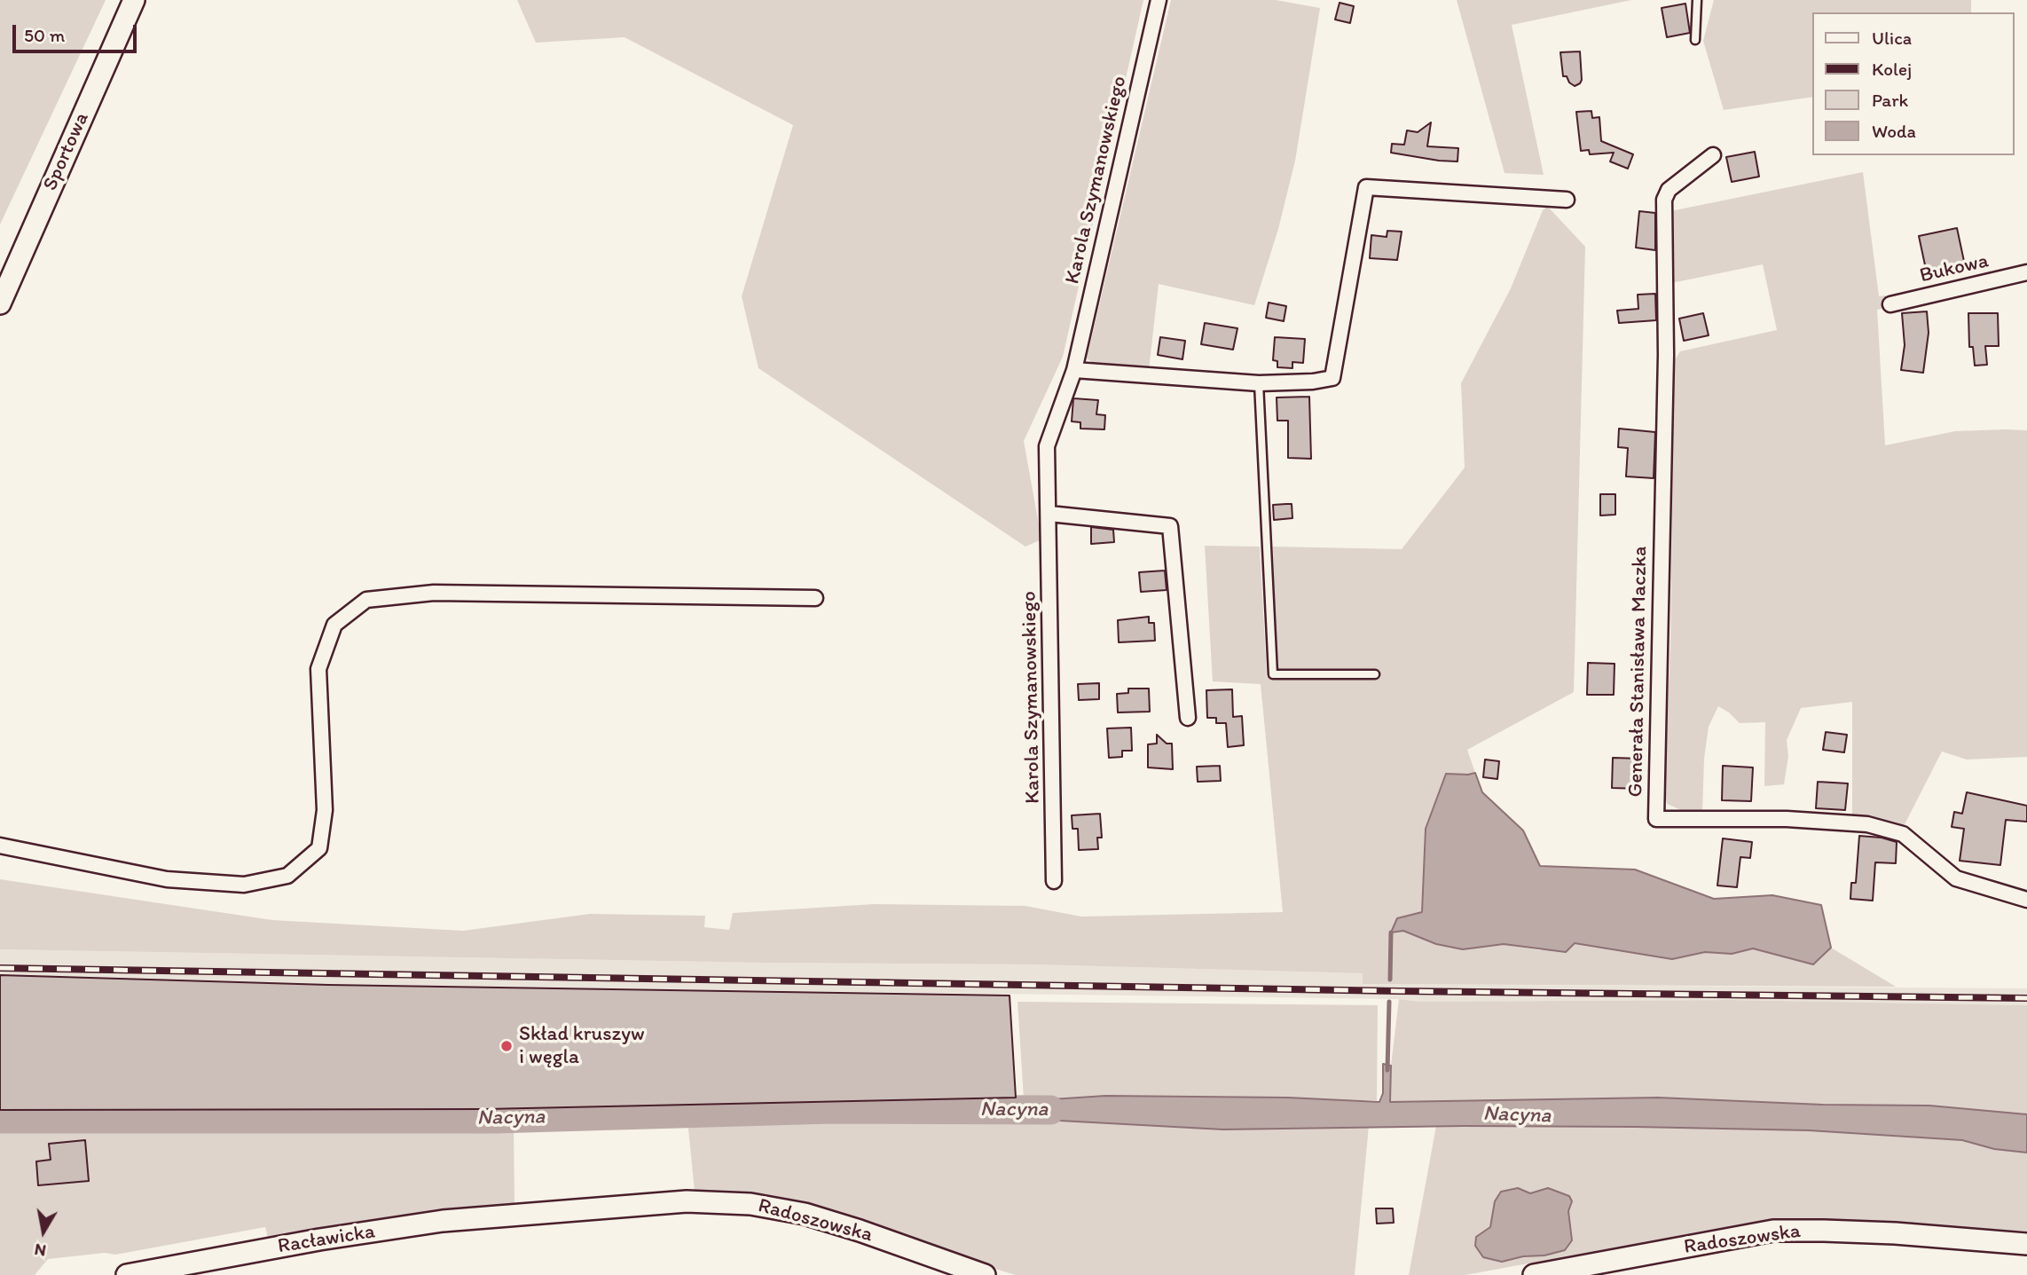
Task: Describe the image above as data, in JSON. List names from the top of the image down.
{
  "streets": {
    "street": [
      "Sportowa",
      "Karola Szymanowskiego",
      "Bukowa",
      "Generała Stanisława Maczka",
      "Radoszowska",
      "Racławicka"
    ]
  },
  "crossings": [
    ["Radoszowska", "Racławicka"]
  ],
  "water": ["Nacyna"],
  "places": ["Skład kruszyw i węgla"],
  "legend": [
    "Ulica",
    "Kolej",
    "Park",
    "Woda"
  ],
  "scale_bar": "50 m",
  "north": "bottom"
}
